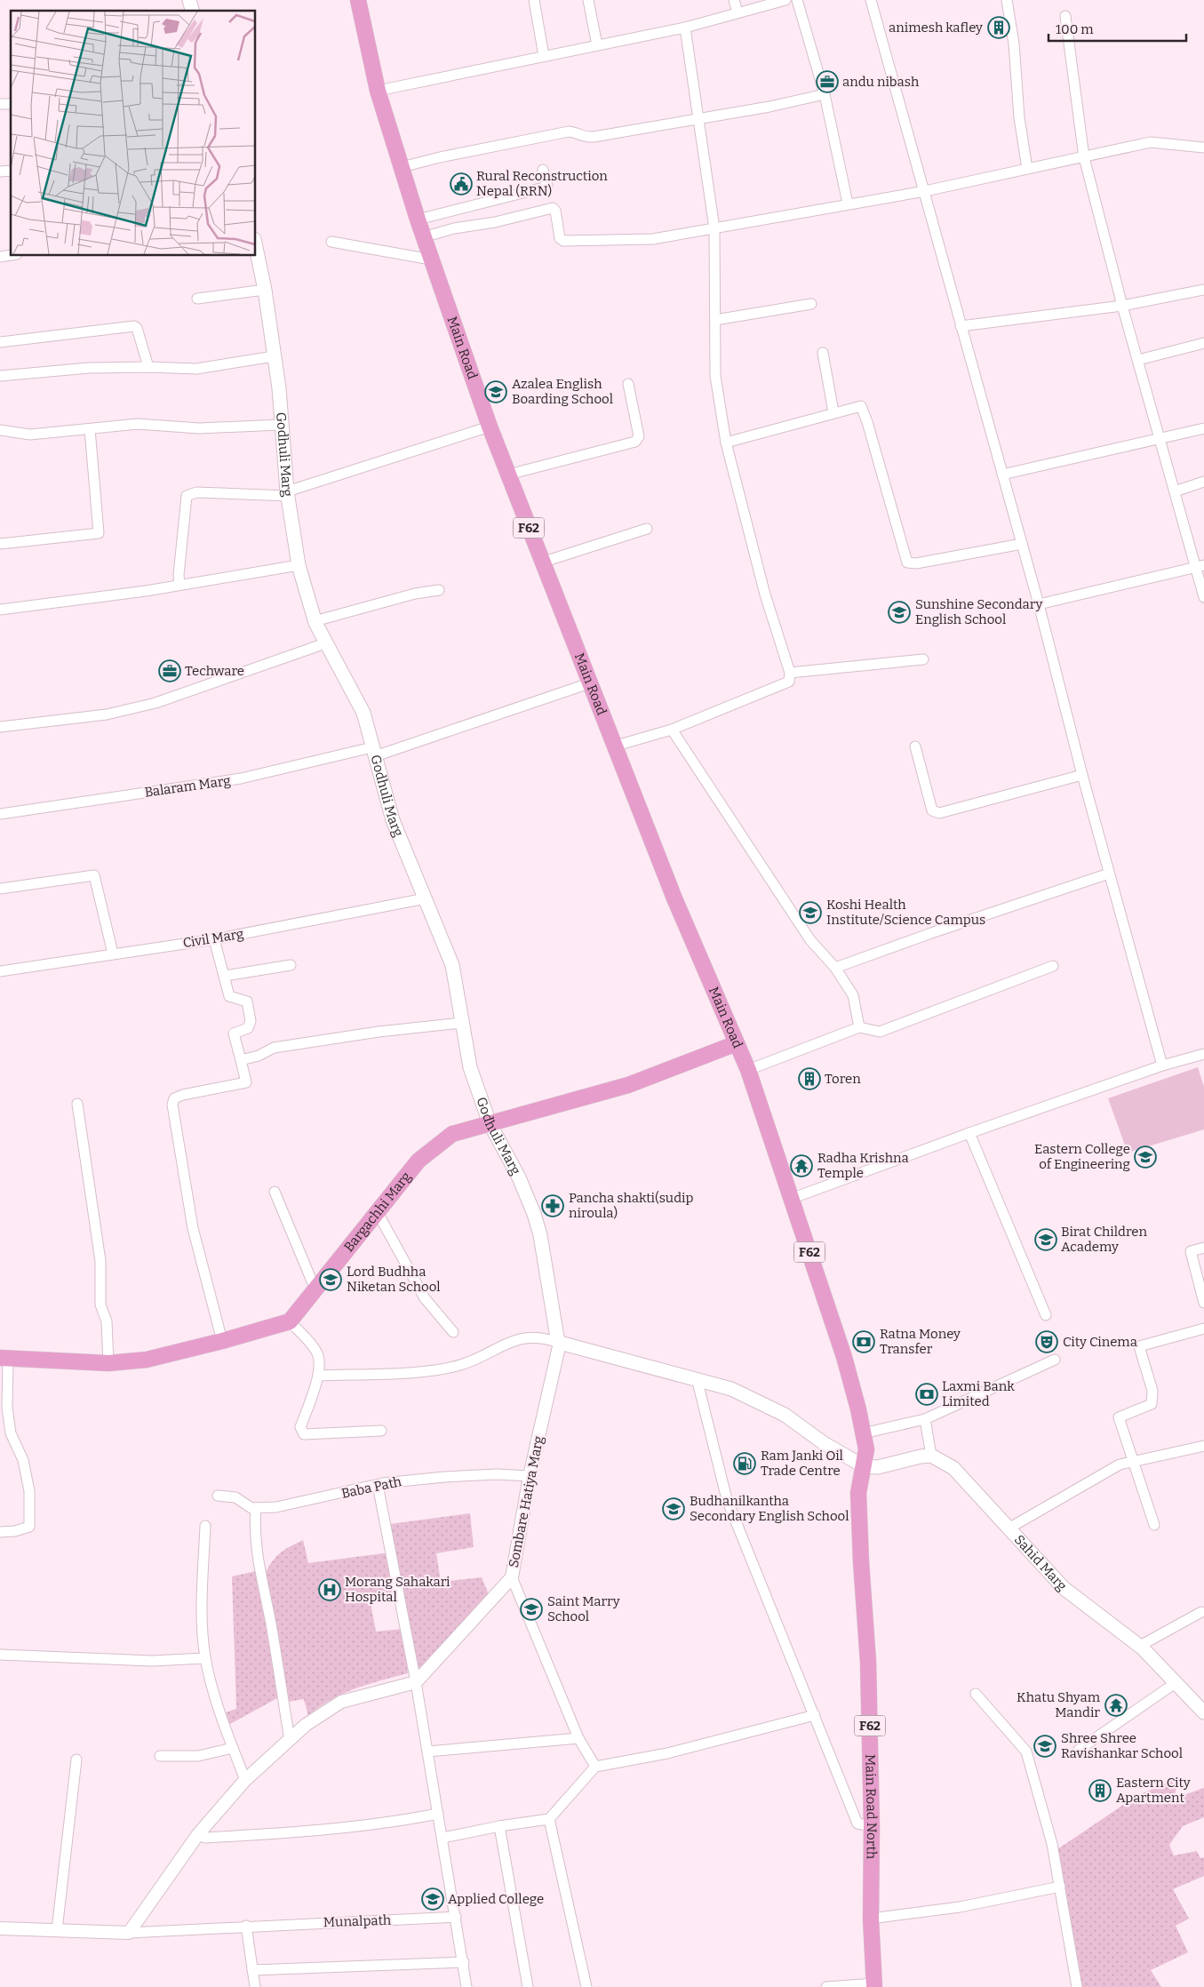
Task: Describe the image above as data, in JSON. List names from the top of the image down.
{
  "streets": {
    "main road": [
      "Main Road",
      "Godhuli Marg",
      "F62",
      "Bargachhi Marg",
      "Sahid Marg",
      "Main Road North"
    ],
    "street": [
      "Balaram Marg",
      "Civil Marg",
      "Baba Path",
      "Sombare Hatiya Marg",
      "Munalpath"
    ]
  },
  "crossings": [
    ["Main Road", "F62"],
    ["Main Road", "Balaram Marg"],
    ["Main Road", "Bargachhi Marg"],
    ["Godhuli Marg", "Balaram Marg"],
    ["Godhuli Marg", "Civil Marg"],
    ["Godhuli Marg", "Bargachhi Marg"],
    ["Godhuli Marg", "Sombare Hatiya Marg"],
    ["F62", "Bargachhi Marg"],
    ["F62", "Main Road North"],
    ["Baba Path", "Sombare Hatiya Marg"]
  ],
  "places": {
    "building": ["animesh kafley", "Toren", "Eastern City Apartment"],
    "office": ["andu nibash", "Techware"],
    "public building": ["Rural Reconstruction Nepal (RRN)"],
    "school or university": [
      "Azalea English Boarding School",
      "Sunshine Secondary English School",
      "Koshi Health Institute/Science Campus",
      "Eastern College of Engineering",
      "Birat Children Academy",
      "Lord Budhha Niketan School",
      "Budhanilkantha Secondary English School",
      "Saint Marry School",
      "Shree Shree Ravishankar School",
      "Applied College"
    ],
    "temple": ["Radha Krishna Temple", "Khatu Shyam Mandir"],
    "pharmacy": ["Pancha shakti(sudip niroula)"],
    "bank": ["Ratna Money Transfer", "Laxmi Bank Limited"],
    "theatre": ["City Cinema"],
    "fuel station": ["Ram Janki Oil Trade Centre"],
    "hospital": ["Morang Sahakari Hospital"]
  },
  "scale_bar": "100 m"
}
